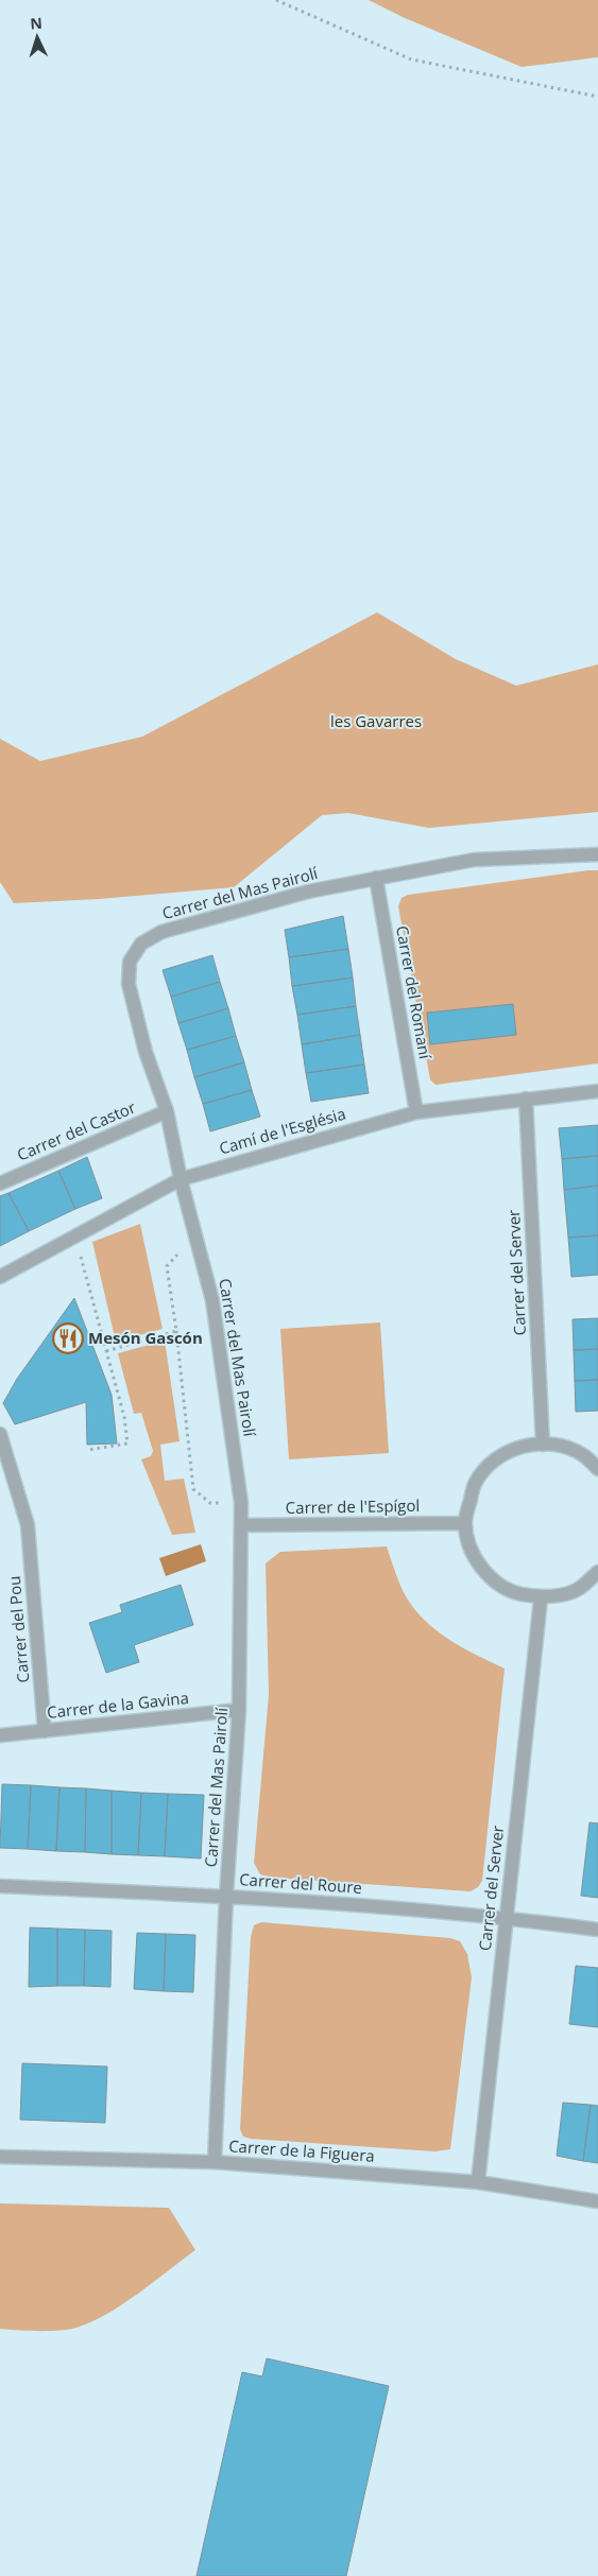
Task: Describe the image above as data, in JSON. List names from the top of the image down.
{
  "streets": {
    "street": [
      "Carrer del Mas Pairolí",
      "Carrer del Romaní",
      "Carrer del Castor",
      "Camí de l'Església",
      "Carrer del Server",
      "Carrer de l'Espígol",
      "Carrer del Pou",
      "Carrer de la Gavina",
      "Carrer del Roure",
      "Carrer de la Figuera"
    ]
  },
  "crossings": [
    ["Carrer del Mas Pairolí", "Carrer del Romaní"],
    ["Carrer del Mas Pairolí", "Carrer del Castor"],
    ["Carrer del Mas Pairolí", "Camí de l'Església"],
    ["Carrer del Mas Pairolí", "Carrer de l'Espígol"],
    ["Carrer del Mas Pairolí", "Carrer de la Gavina"],
    ["Carrer del Mas Pairolí", "Carrer del Roure"],
    ["Carrer del Mas Pairolí", "Carrer de la Figuera"],
    ["Carrer del Romaní", "Camí de l'Església"],
    ["Camí de l'Església", "Carrer del Server"],
    ["Carrer del Server", "Carrer del Roure"],
    ["Carrer del Server", "Carrer de la Figuera"],
    ["Carrer del Pou", "Carrer de la Gavina"]
  ],
  "parks": ["les Gavarres"],
  "places": {
    "restaurant": ["Mesón Gascón"]
  },
  "north": "top"
}
